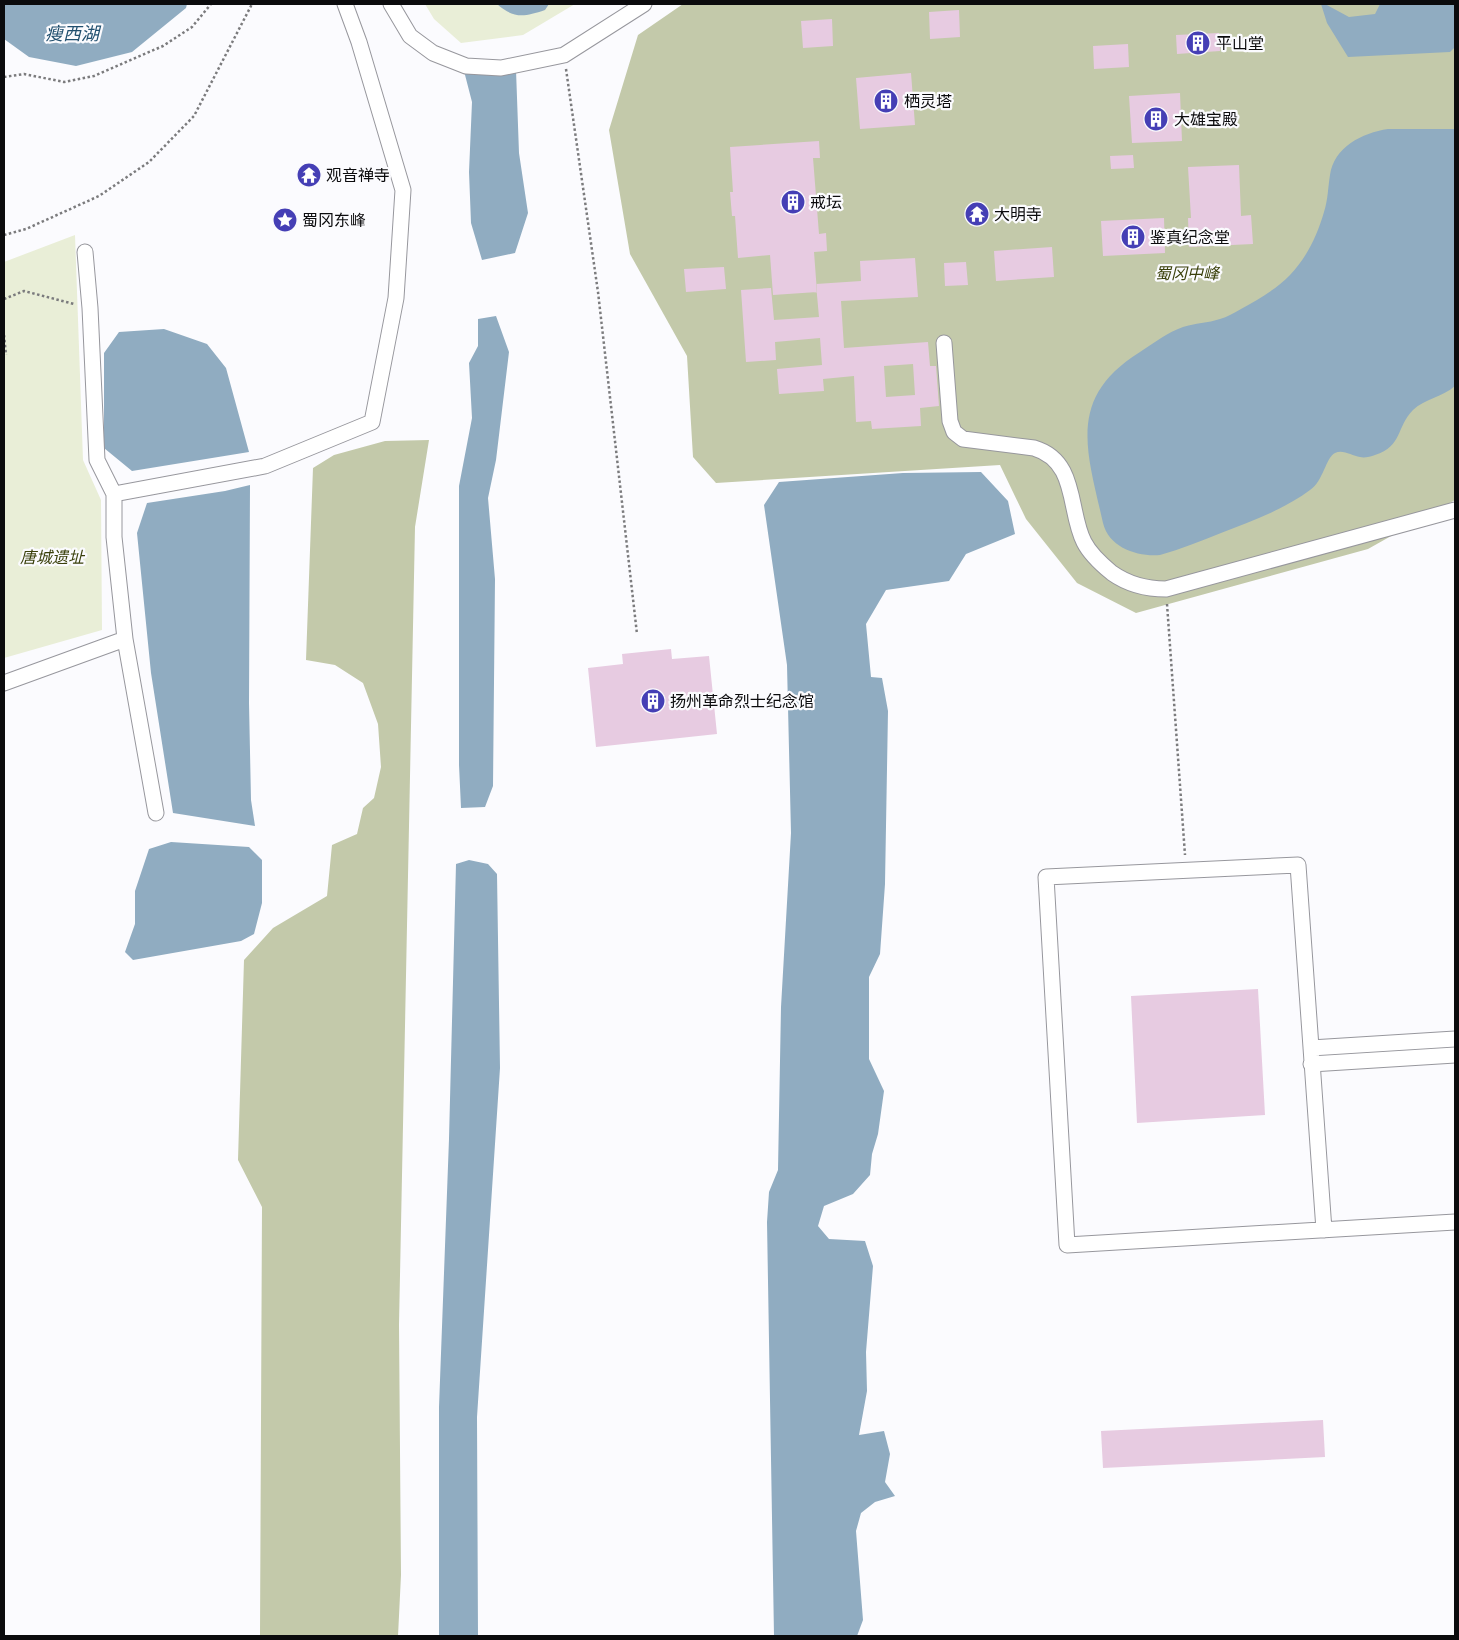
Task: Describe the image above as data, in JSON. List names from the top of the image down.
{
  "water": ["瘦西湖"],
  "parks": ["蜀冈中峰", "唐城遗址"],
  "places": {
    "building": [
      "平山堂",
      "栖灵塔",
      "大雄宝殿",
      "戒坛",
      "鉴真纪念堂",
      "扬州革命烈士纪念馆"
    ],
    "temple": ["观音禅寺", "大明寺"],
    "place": ["蜀冈东峰"]
  }
}
